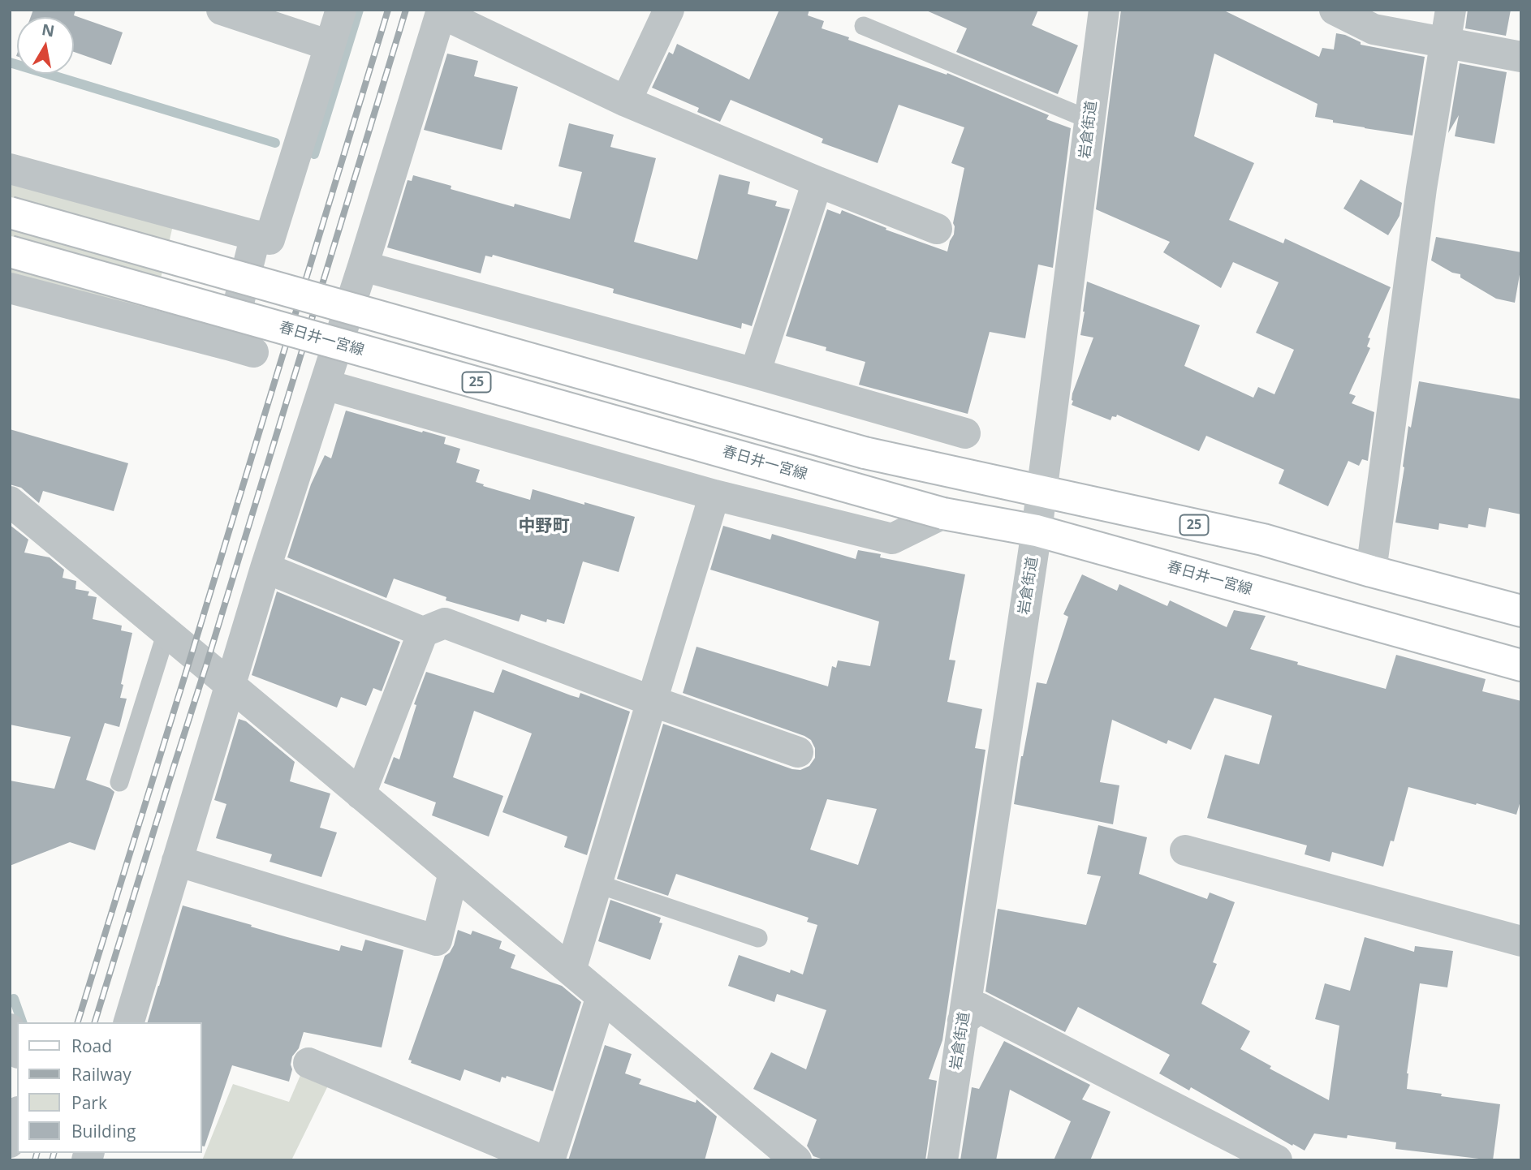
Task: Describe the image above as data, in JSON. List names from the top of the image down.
{
  "streets": {
    "main road": ["春日井一宮線", "25"],
    "street": ["岩倉街道"]
  },
  "crossings": [
    ["岩倉街道", "春日井一宮線"],
    ["岩倉街道", "25"]
  ],
  "districts": ["中野町"],
  "legend": [
    "Road",
    "Railway",
    "Park",
    "Building"
  ],
  "north": "top"
}
